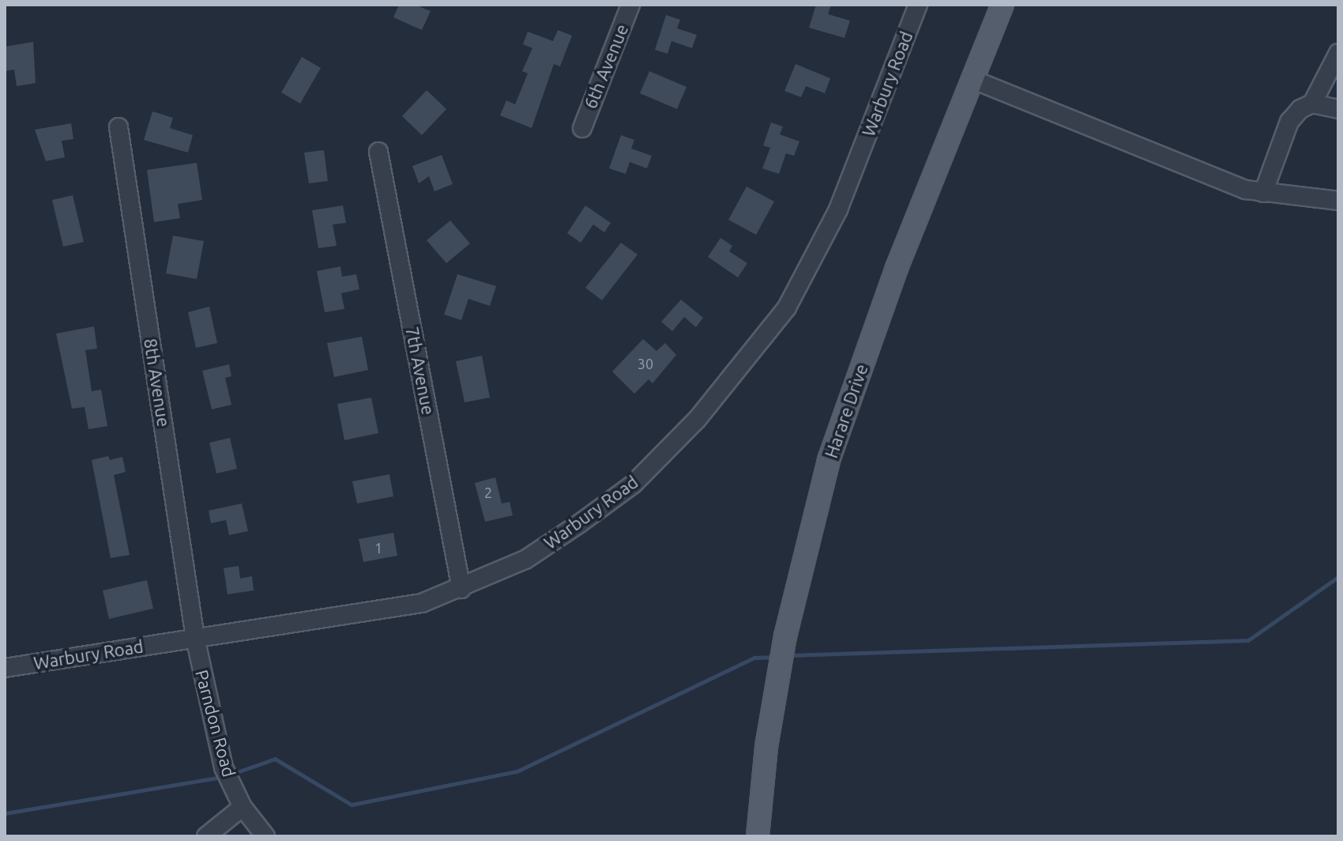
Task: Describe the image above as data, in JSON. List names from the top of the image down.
{
  "streets": {
    "main road": ["Harare Drive"],
    "street": [
      "6th Avenue",
      "Warbury Road",
      "7th Avenue",
      "8th Avenue",
      "Parndon Road"
    ]
  },
  "crossings": [
    ["Warbury Road", "7th Avenue"],
    ["Warbury Road", "8th Avenue"],
    ["Warbury Road", "Parndon Road"],
    ["8th Avenue", "Parndon Road"]
  ],
  "house_numbers": ["30", "2", "1"]
}
